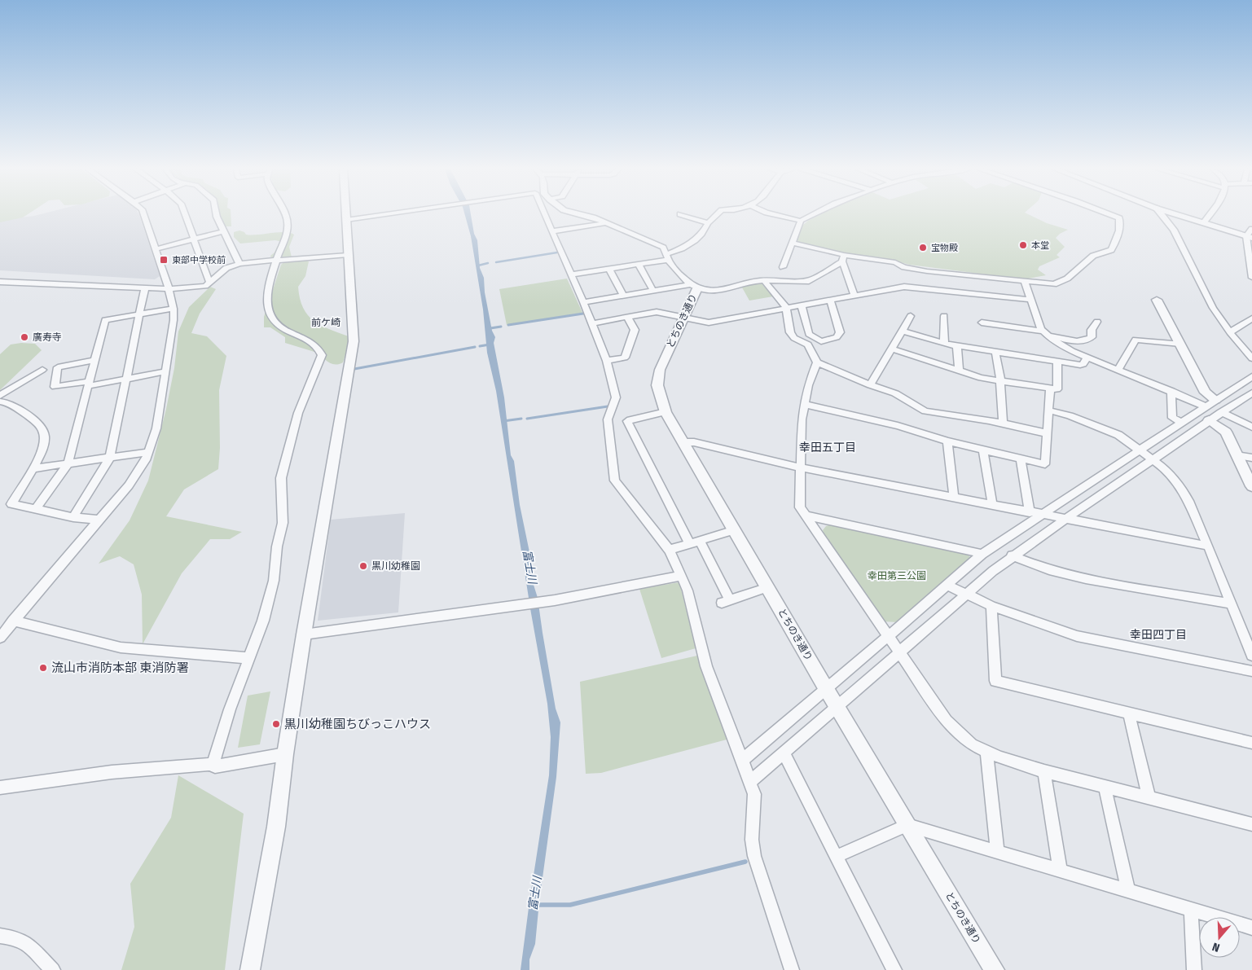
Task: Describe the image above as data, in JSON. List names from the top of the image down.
{
  "streets": {
    "street": ["とちのき通り"]
  },
  "districts": ["前ケ崎", "幸田五丁目", "幸田四丁目"],
  "water": ["富士川"],
  "parks": ["幸田第三公園"],
  "places": {
    "other": [
      "本堂",
      "宝物殿",
      "廣寿寺",
      "黒川幼稚園",
      "流山市消防本部 東消防署",
      "黒川幼稚園ちびっこハウス"
    ],
    "transit": ["東部中学校前"]
  },
  "north": "bottom"
}
